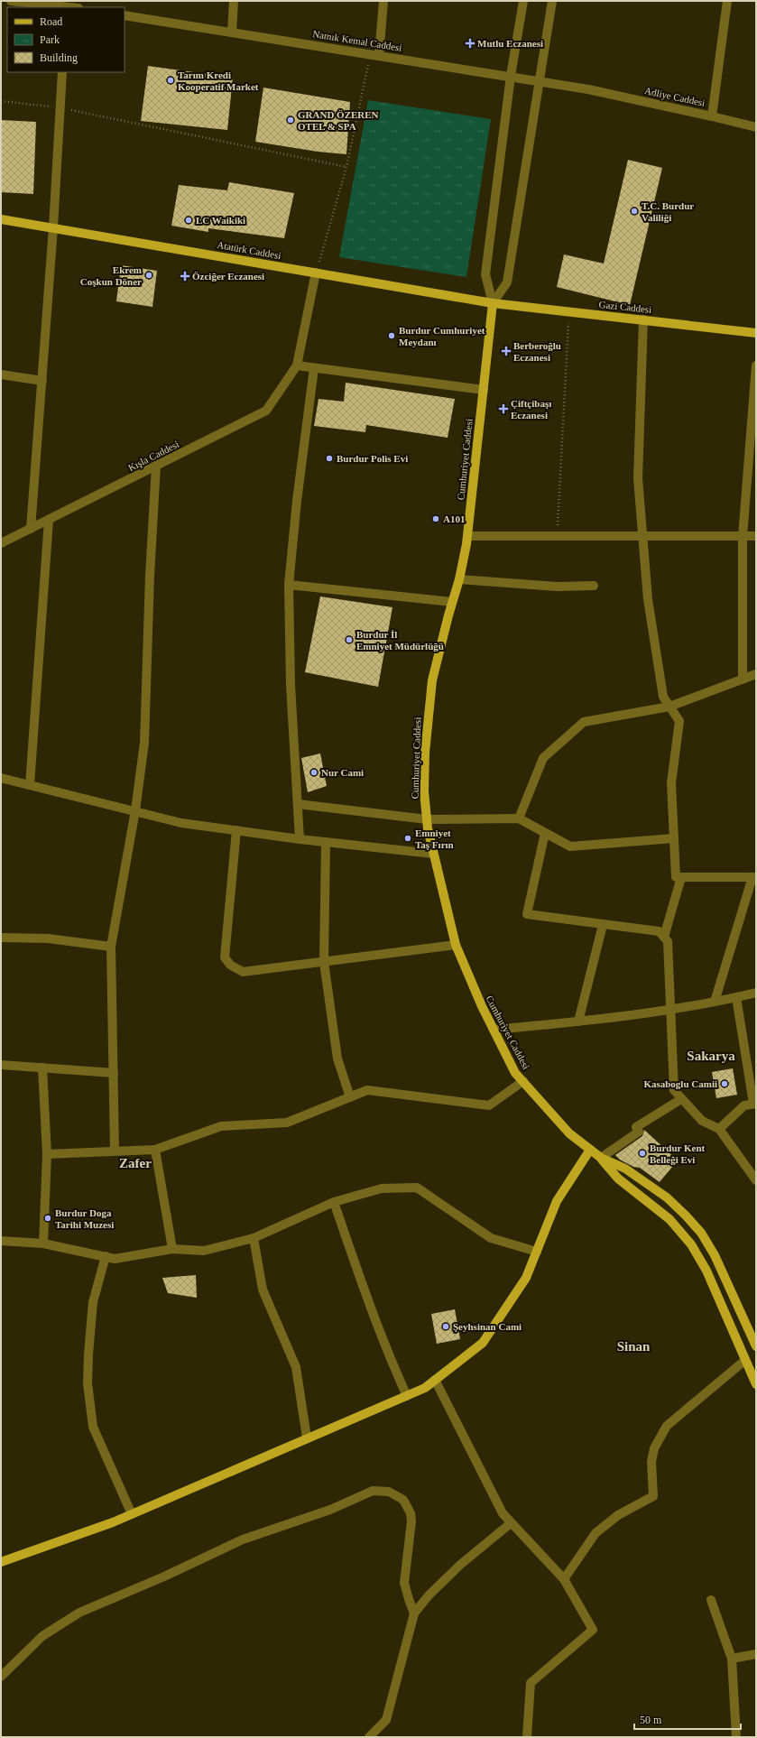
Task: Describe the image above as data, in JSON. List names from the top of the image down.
{
  "streets": {
    "main road": ["Atatürk Caddesi", "Gazi Caddesi", "Cumhuriyet Caddesi"],
    "street": ["Namık Kemal Caddesi", "Adliye Caddesi", "Kışla Caddesi"]
  },
  "crossings": [
    ["Namık Kemal Caddesi", "Adliye Caddesi"],
    ["Atatürk Caddesi", "Gazi Caddesi"],
    ["Atatürk Caddesi", "Cumhuriyet Caddesi"],
    ["Gazi Caddesi", "Cumhuriyet Caddesi"]
  ],
  "districts": ["Sakarya", "Zafer", "Sinan"],
  "places": {
    "health": [
      "Mutlu Eczanesi",
      "Özciğer Eczanesi",
      "Berberoğlu Eczanesi",
      "Çiftçibaşı Eczanesi"
    ],
    "other": [
      "Tarım Kredi Kooperatif Market",
      "GRAND ÖZEREN OTEL & SPA",
      "T.C. Burdur Valiliği",
      "LC Waikiki",
      "Ekrem Coşkun Döner",
      "Burdur Cumhuriyet Meydanı",
      "Burdur Polis Evi",
      "A101",
      "Burdur İl Emniyet Müdürlüğü",
      "Nur Cami",
      "Emniyet Taş Fırın",
      "Kasaboglu Camii",
      "Burdur Kent Belleği Evi",
      "Burdur Doga Tarihi Muzesi",
      "Şeyhsinan Cami"
    ]
  },
  "legend": ["Road", "Park", "Building"],
  "scale_bar": "50 m"
}
